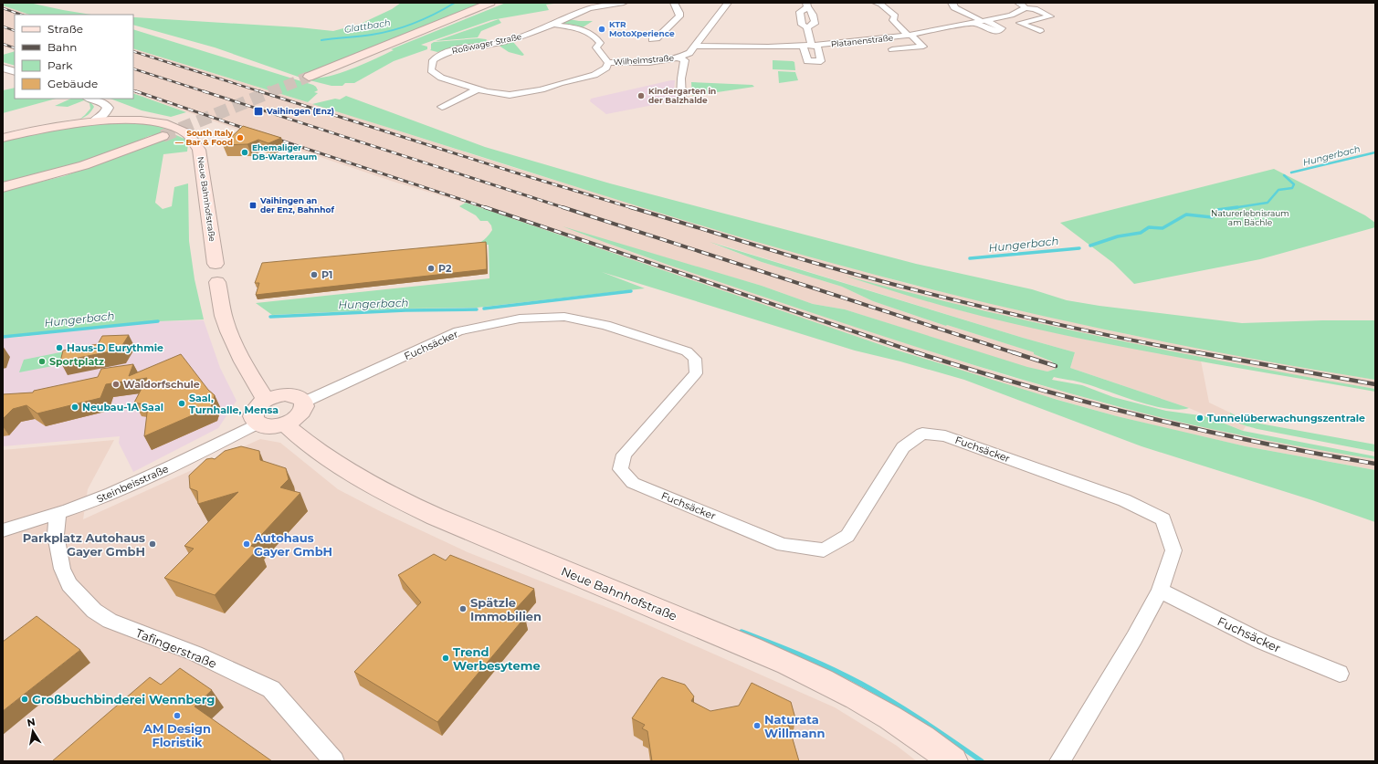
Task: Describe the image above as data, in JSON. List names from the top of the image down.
{
  "streets": {
    "main road": ["Neue Bahnhofstraße"],
    "street": [
      "Platanenstraße",
      "Roßwager Straße",
      "Wilhelmstraße",
      "Fuchsäcker",
      "Steinbeisstraße",
      "Tafingerstraße"
    ]
  },
  "crossings": [
    ["Platanenstraße", "Wilhelmstraße"],
    ["Roßwager Straße", "Wilhelmstraße"],
    ["Steinbeisstraße", "Tafingerstraße"]
  ],
  "water": ["Glattbach", "Hungerbach"],
  "parks": ["Naturerlebnisraum am Bächle"],
  "places": {
    "other": [
      "KTR MotoXperience",
      "Kindergarten in der Balzhalde",
      "South Italy — Bar & Food",
      "Ehemaliger DB-Warteraum",
      "P2",
      "P1",
      "Haus-D Eurythmie",
      "Sportplatz",
      "Waldorfschule",
      "Saal, Turnhalle, Mensa",
      "Neubau-1A Saal",
      "Tunnelüberwachungszentrale",
      "Parkplatz Autohaus Gayer GmbH",
      "Autohaus Gayer GmbH",
      "Spätzle Immobilien",
      "Trend Werbesyteme",
      "Großbuchbinderei Wennberg",
      "AM Design Floristik",
      "Naturata Willmann"
    ],
    "transit": ["Vaihingen (Enz)", "Vaihingen an der Enz, Bahnhof"]
  },
  "legend": [
    "Straße",
    "Bahn",
    "Park",
    "Gebäude"
  ],
  "north": "top"
}
